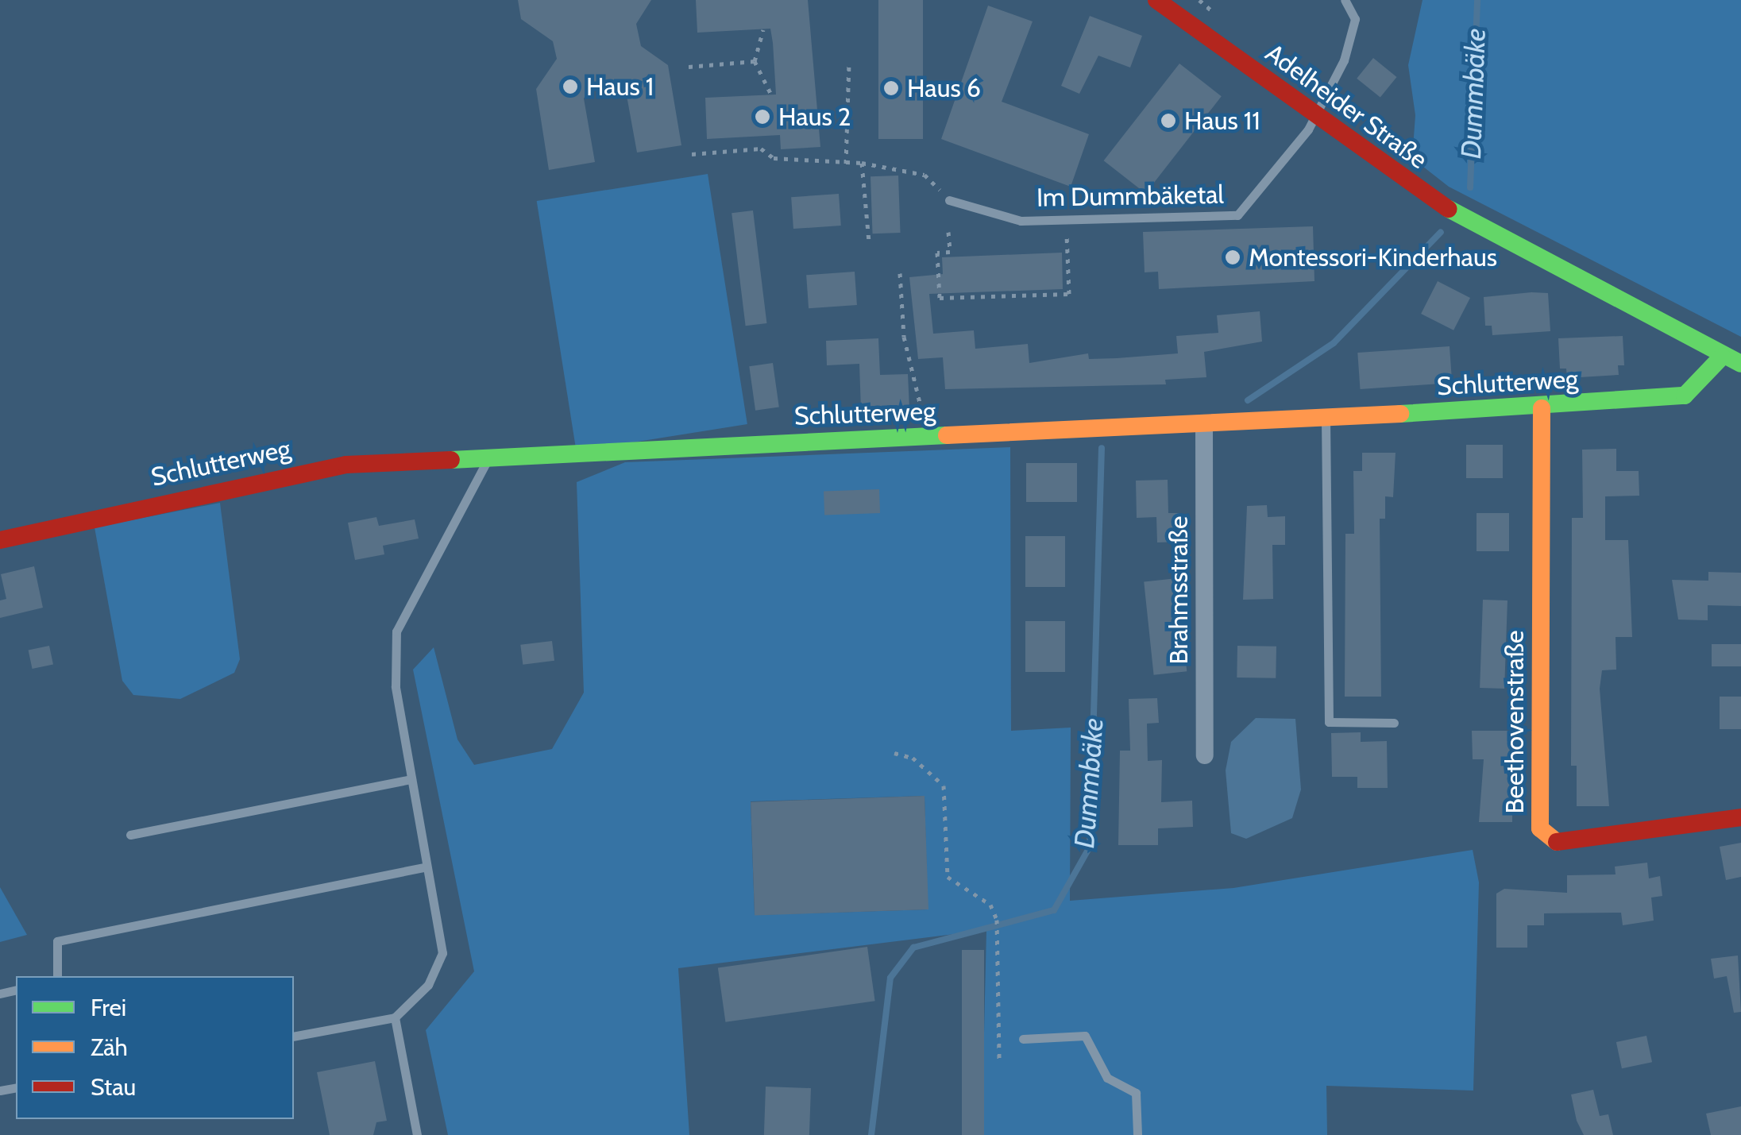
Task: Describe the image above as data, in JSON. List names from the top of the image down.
{
  "streets": {
    "street": [
      "Adelheider Straße",
      "Schlutterweg",
      "Brahmsstraße",
      "Beethovenstraße"
    ],
    "lane": ["Im Dummbäketal"]
  },
  "crossings": [
    ["Adelheider Straße", "Im Dummbäketal"],
    ["Adelheider Straße", "Schlutterweg"],
    ["Schlutterweg", "Brahmsstraße"],
    ["Schlutterweg", "Beethovenstraße"]
  ],
  "water": ["Dummbäke"],
  "places": [
    "Haus 1",
    "Haus 6",
    "Haus 2",
    "Haus 11",
    "Montessori-Kinderhaus"
  ],
  "legend": ["Frei", "Zäh", "Stau"]
}
